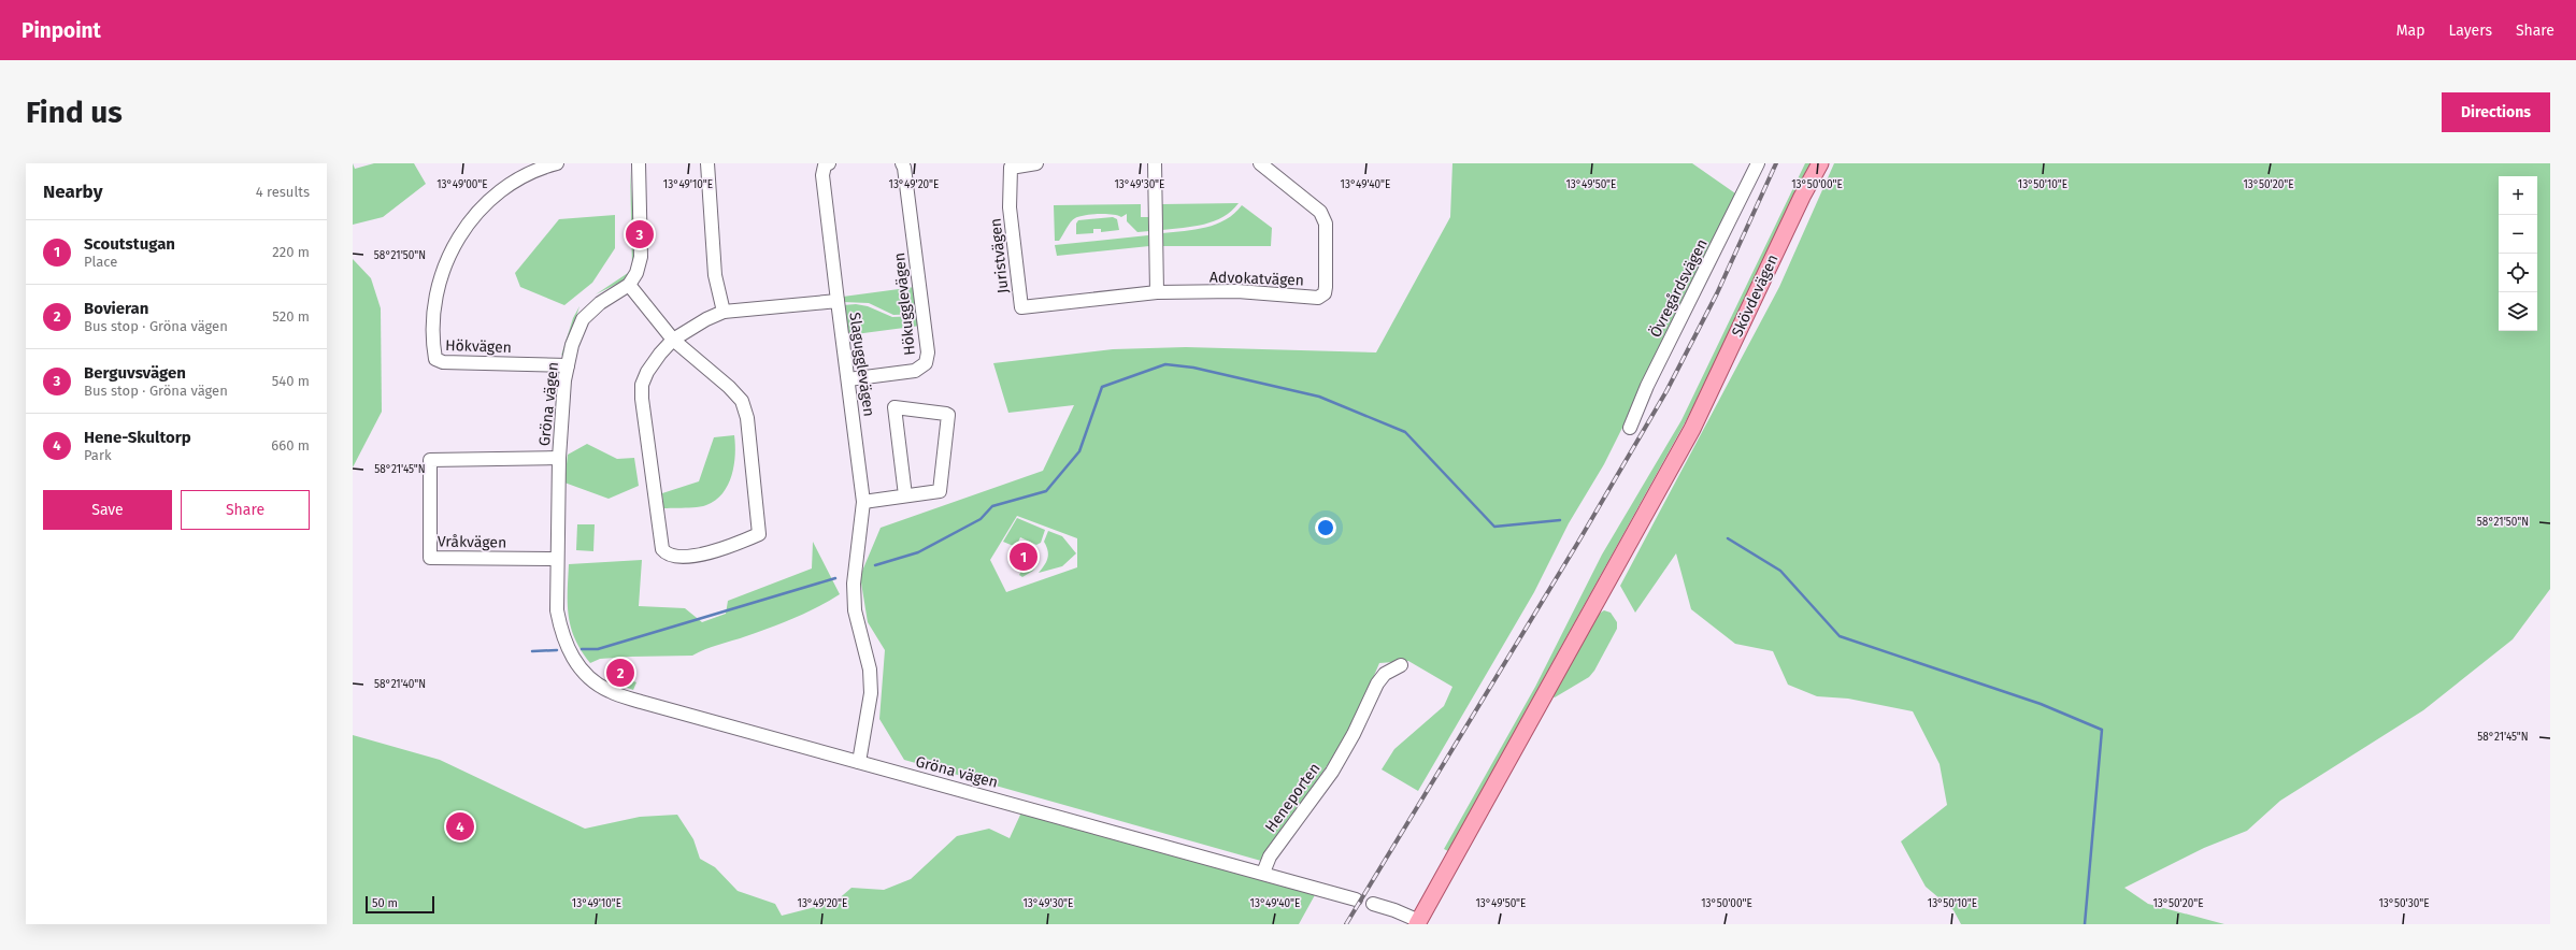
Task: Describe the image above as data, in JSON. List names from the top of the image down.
{
  "streets": {
    "main road": ["Skövdevägen"],
    "street": [
      "Juristvägen",
      "Advokatvägen",
      "Övregårdsvägen",
      "Hökugglevägen",
      "Hökvägen",
      "Slagugglevägen",
      "Gröna vägen",
      "Vråkvägen",
      "Heneporten"
    ]
  },
  "crossings": [
    ["Juristvägen", "Advokatvägen"],
    ["Hökugglevägen", "Slagugglevägen"],
    ["Hökvägen", "Gröna vägen"],
    ["Slagugglevägen", "Gröna vägen"],
    ["Gröna vägen", "Vråkvägen"],
    ["Gröna vägen", "Heneporten"]
  ],
  "scale_bar": "50 m",
  "page": {
    "header": "Pinpoint",
    "nav": ["Map", "Layers", "Share"],
    "buttons": [
      "Directions",
      ["Save", "Share"]
    ],
    "title": "Find us",
    "heading": ["Nearby", "4 results"],
    "map_buttons": ["+", "−"],
    "pins": [
      "3",
      "1",
      "2",
      "4"
    ],
    "list": [
      {
        "mark": "1",
        "name": "Scoutstugan",
        "note": "Place",
        "value": "220 m"
      },
      {
        "mark": "2",
        "name": "Bovieran",
        "note": "Bus stop · Gröna vägen",
        "value": "520 m"
      },
      {
        "mark": "3",
        "name": "Berguvsvägen",
        "note": "Bus stop · Gröna vägen",
        "value": "540 m"
      },
      {
        "mark": "4",
        "name": "Hene-Skultorp",
        "note": "Park",
        "value": "660 m"
      }
    ],
    "scale": "50 m"
  },
  "coordinates": [
    "13°49'00\"E",
    "13°49'10\"E",
    "13°49'20\"E",
    "13°49'30\"E",
    "13°49'40\"E",
    "13°49'50\"E",
    "13°50'00\"E",
    "13°50'10\"E",
    "13°50'20\"E",
    "58°21'50\"N",
    "58°21'45\"N",
    "58°21'40\"N",
    "13°50'30\"E"
  ]
}
